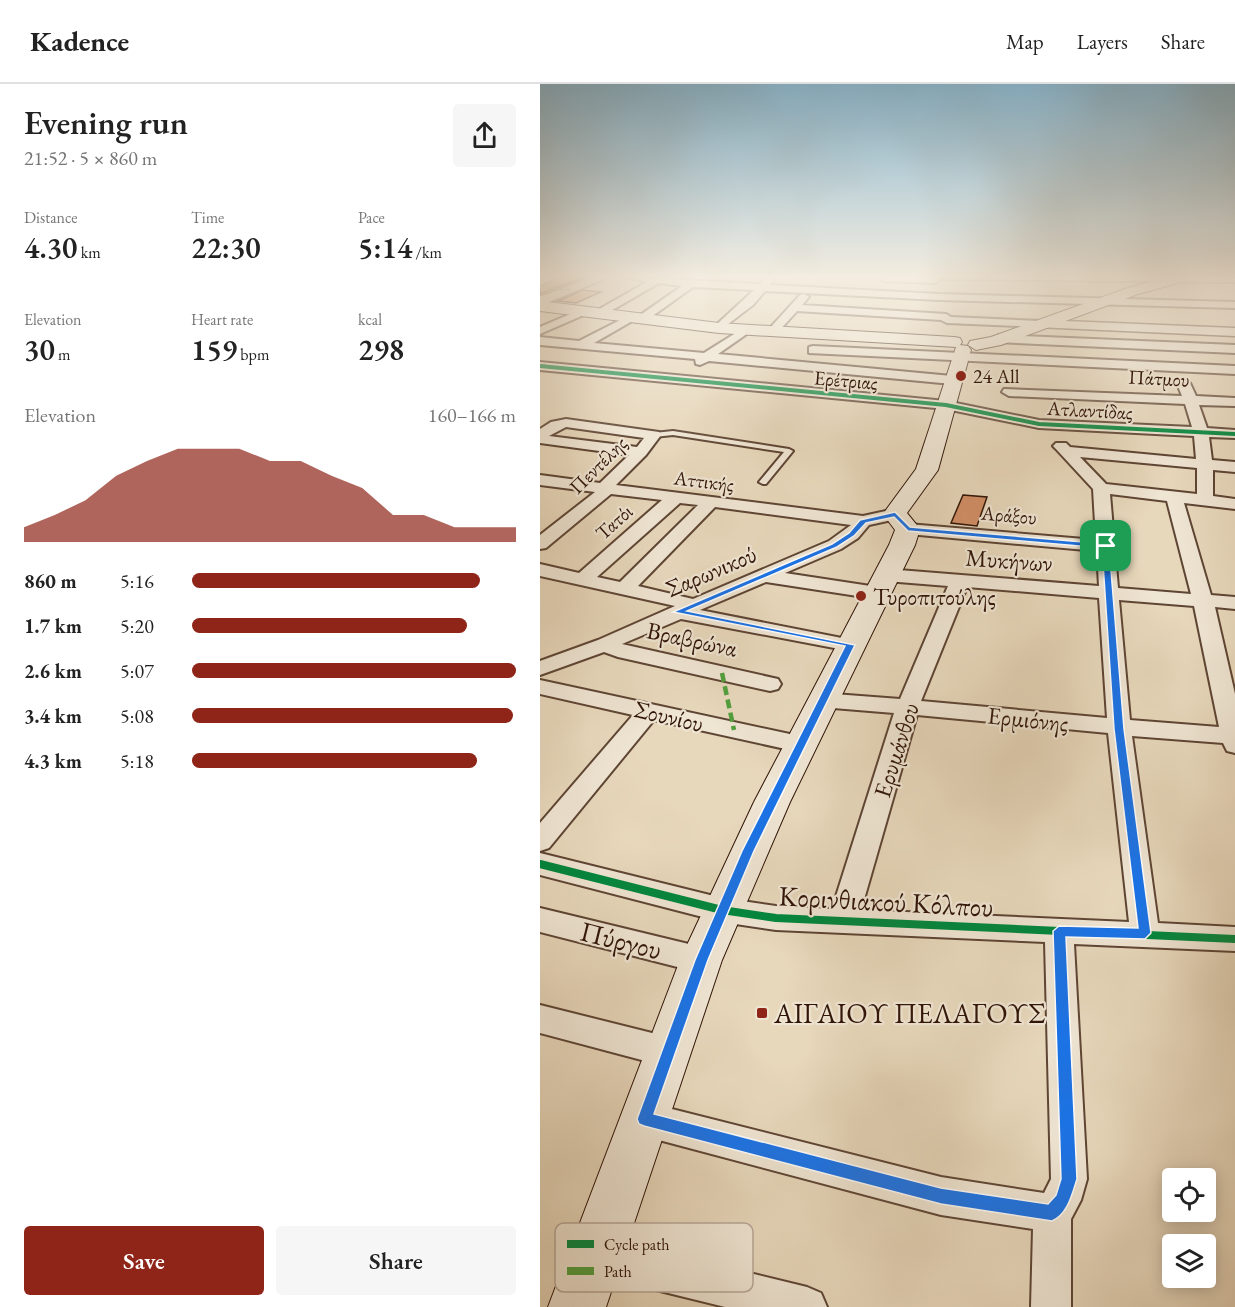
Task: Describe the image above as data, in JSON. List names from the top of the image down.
{
  "streets": {
    "street": [
      "Πάτμου",
      "Ερέτριας",
      "Ατλαντίδας",
      "Πεντέλης",
      "Αττικής",
      "Αράξου",
      "Τατόι",
      "Μυκήνων",
      "Σαρωνικού",
      "Βραβρώνα",
      "Σουνίου",
      "Ερμιόνης",
      "Ερυμάνθου",
      "Κορινθιακού Κόλπου",
      "Πύργου"
    ]
  },
  "crossings": [
    ["Ερέτριας", "Ατλαντίδας"],
    ["Πεντέλης", "Αττικής"],
    ["Αττικής", "Τατόι"],
    ["Αττικής", "Σαρωνικού"],
    ["Αράξου", "Σαρωνικού"],
    ["Μυκήνων", "Σαρωνικού"],
    ["Μυκήνων", "Ερυμάνθου"],
    ["Σαρωνικού", "Βραβρώνα"],
    ["Ερμιόνης", "Ερυμάνθου"],
    ["Ερυμάνθου", "Κορινθιακού Κόλπου"]
  ],
  "places": {
    "other": ["24 All", "Τυροπιτούλης"],
    "transit": ["ΑΙΓΑΙΟΥ ΠΕΛΑΓΟΥΣ"]
  },
  "legend": ["Cycle path", "Path"],
  "page": {
    "header": "Kadence",
    "nav": ["Map", "Layers", "Share"],
    "heading": ["Evening run", "21:52 · 5 × 860 m"],
    "stats": [
      ["Distance", "4.30 km"],
      ["Time", "22:30"],
      ["Pace", "5:14 /km"],
      ["Elevation", "30 m"],
      ["Heart rate", "159 bpm"],
      ["kcal", "298"]
    ],
    "chart": ["Elevation", "160–166 m"],
    "list": [
      {
        "name": "860 m",
        "note": "5:16"
      },
      {
        "name": "1.7 km",
        "note": "5:20"
      },
      {
        "name": "2.6 km",
        "note": "5:07"
      },
      {
        "name": "3.4 km",
        "note": "5:08"
      },
      {
        "name": "4.3 km",
        "note": "5:18"
      }
    ],
    "buttons": ["Save", "Share"]
  }
}
